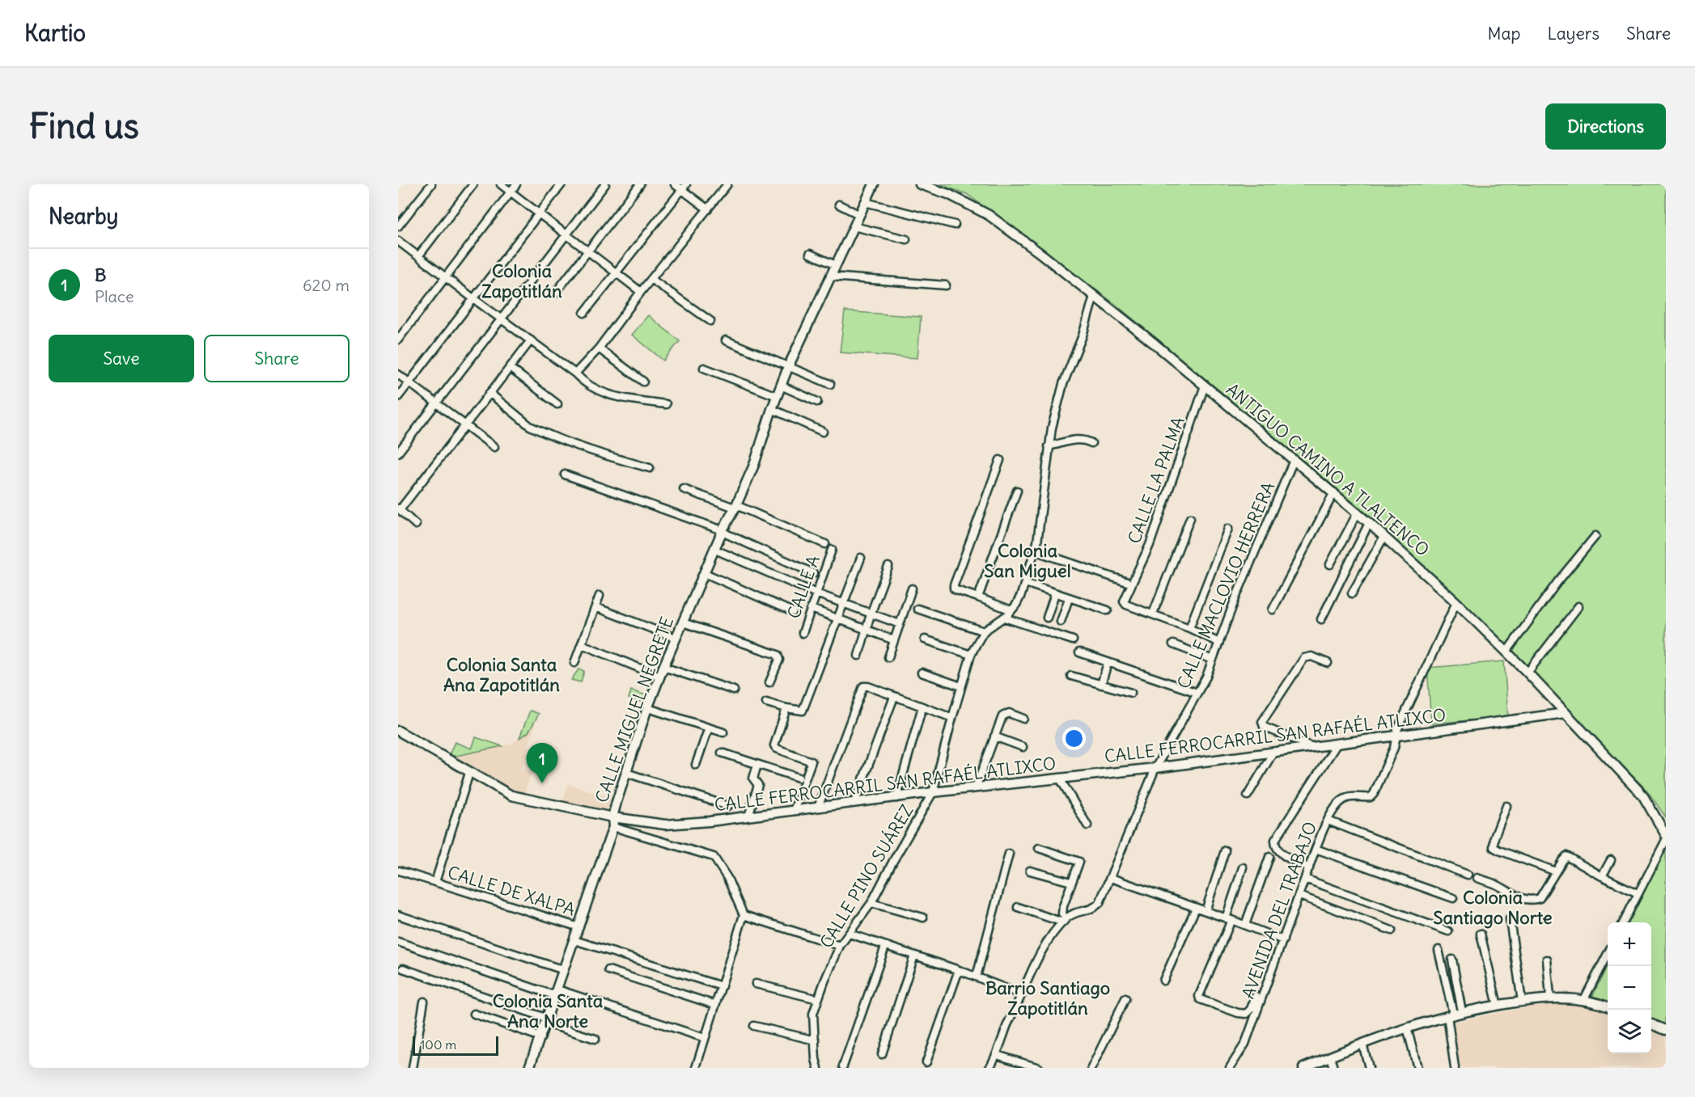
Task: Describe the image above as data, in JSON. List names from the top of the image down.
{
  "streets": {
    "street": [
      "ANTIGUO CAMINO A TLALTENCO",
      "CALLE LA PALMA",
      "CALLE MACLOVIO HERRERA",
      "CALLE A",
      "CALLE MIGUEL NEGRETE",
      "CALLE FERROCARRIL SAN RAFAÉL ATLIXCO",
      "CALLE PINO SUÁREZ",
      "CALLE DE XALPA",
      "AVENIDA DEL TRABAJO"
    ]
  },
  "crossings": [
    ["ANTIGUO CAMINO A TLALTENCO", "CALLE LA PALMA"],
    ["ANTIGUO CAMINO A TLALTENCO", "CALLE MACLOVIO HERRERA"],
    ["ANTIGUO CAMINO A TLALTENCO", "CALLE FERROCARRIL SAN RAFAÉL ATLIXCO"],
    ["ANTIGUO CAMINO A TLALTENCO", "CALLE PINO SUÁREZ"],
    ["ANTIGUO CAMINO A TLALTENCO", "AVENIDA DEL TRABAJO"],
    ["CALLE MACLOVIO HERRERA", "CALLE FERROCARRIL SAN RAFAÉL ATLIXCO"],
    ["CALLE MIGUEL NEGRETE", "CALLE FERROCARRIL SAN RAFAÉL ATLIXCO"],
    ["CALLE MIGUEL NEGRETE", "CALLE DE XALPA"],
    ["CALLE FERROCARRIL SAN RAFAÉL ATLIXCO", "CALLE PINO SUÁREZ"],
    ["CALLE FERROCARRIL SAN RAFAÉL ATLIXCO", "AVENIDA DEL TRABAJO"]
  ],
  "districts": [
    "Colonia Zapotitlán",
    "Colonia San Miguel",
    "Colonia Santa Ana Zapotitlán",
    "Colonia Santiago Norte",
    "Barrio Santiago Zapotitlán",
    "Colonia Santa Ana Norte"
  ],
  "scale_bar": "100 m",
  "page": {
    "header": "Kartio",
    "nav": ["Map", "Layers", "Share"],
    "buttons": [
      "Directions",
      ["Save", "Share"]
    ],
    "title": "Find us",
    "heading": "Nearby",
    "list": [
      {
        "mark": "1",
        "name": "B",
        "note": "Place",
        "value": "620 m"
      }
    ],
    "pins": "1",
    "map_buttons": ["+", "−"],
    "scale": "100 m"
  }
}
